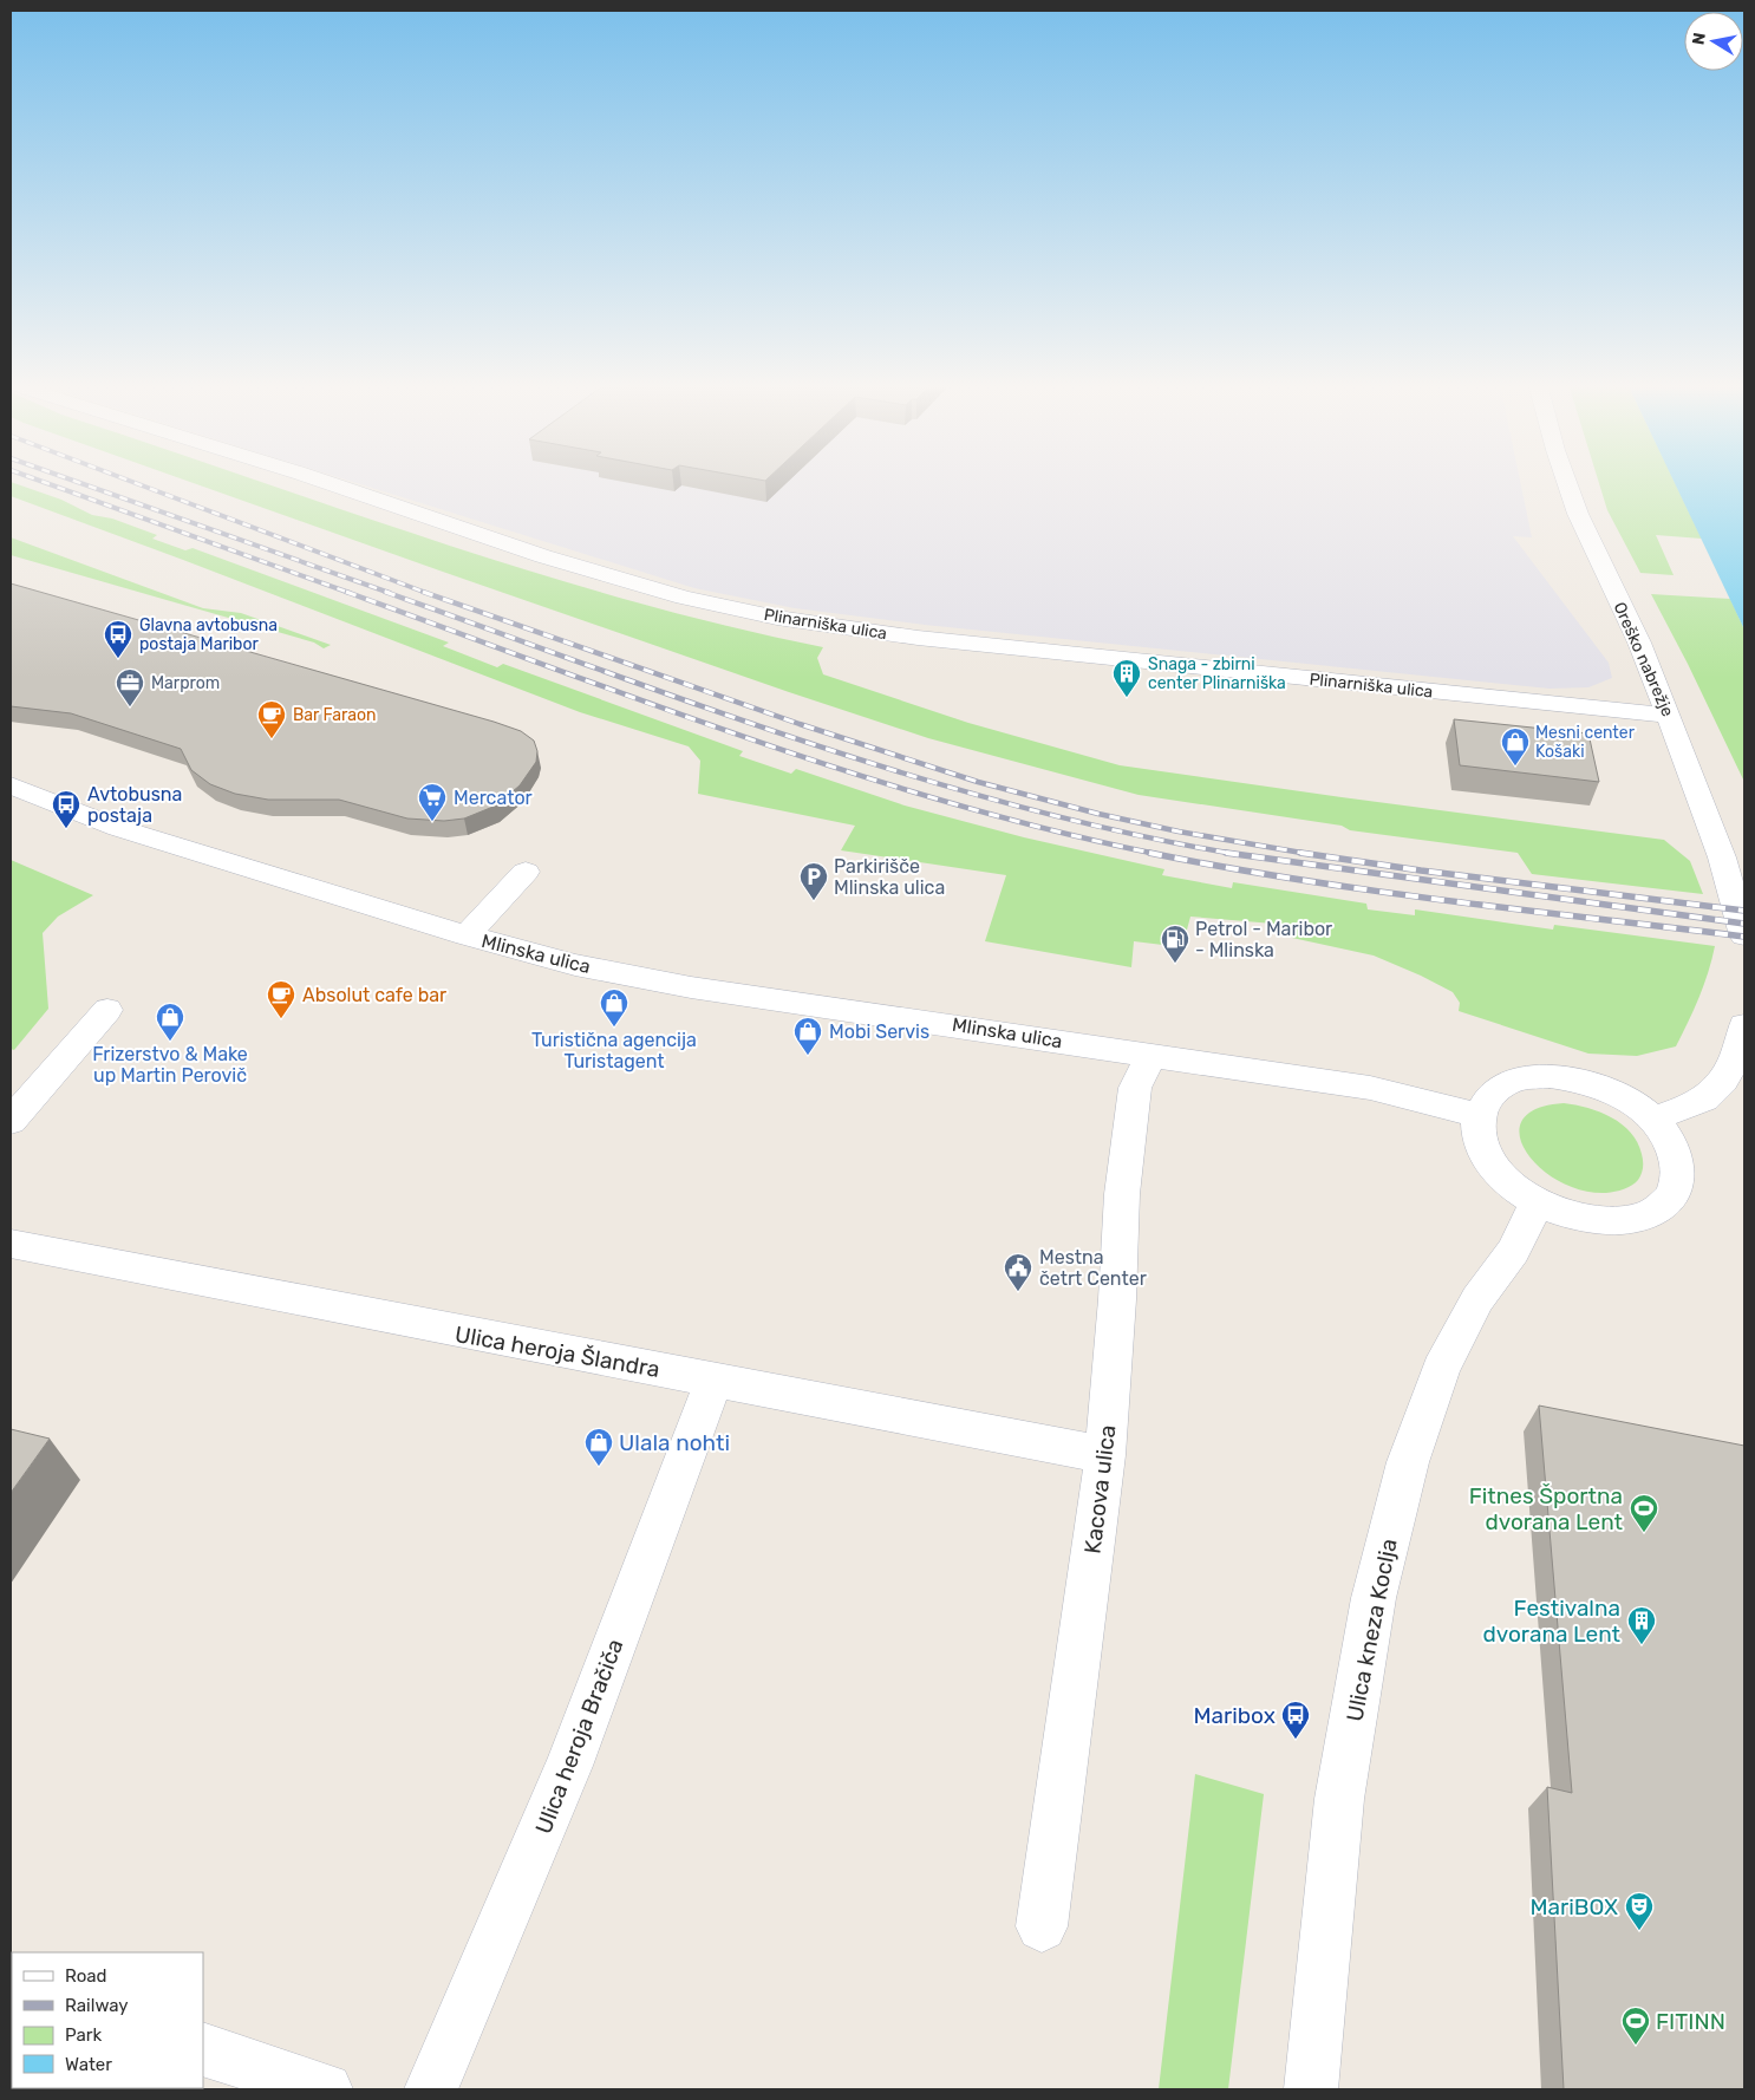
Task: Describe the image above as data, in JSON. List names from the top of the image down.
{
  "streets": {
    "street": [
      "Plinarniška ulica",
      "Oreško nabrežje",
      "Mlinska ulica",
      "Ulica heroja Šlandra",
      "Kacova ulica",
      "Ulica kneza Koclja",
      "Ulica heroja Bračiča"
    ]
  },
  "crossings": [
    ["Plinarniška ulica", "Oreško nabrežje"],
    ["Mlinska ulica", "Kacova ulica"],
    ["Mlinska ulica", "Ulica kneza Koclja"],
    ["Ulica heroja Šlandra", "Kacova ulica"],
    ["Ulica heroja Šlandra", "Ulica heroja Bračiča"]
  ],
  "places": {
    "bus stop": ["Glavna avtobusna postaja Maribor", "Avtobusna postaja", "Maribox"],
    "building": ["Snaga - zbirni center Plinarniška", "Festivalna dvorana Lent"],
    "office": ["Marprom"],
    "cafe": ["Bar Faraon", "Absolut cafe bar"],
    "shop": [
      "Mesni center Košaki",
      "Turistična agencija Turistagent",
      "Frizerstvo & Make up Martin Perovič",
      "Mobi Servis",
      "Ulala nohti"
    ],
    "supermarket": ["Mercator"],
    "parking": ["Parkirišče Mlinska ulica"],
    "fuel station": ["Petrol - Maribor - Mlinska"],
    "public building": ["Mestna četrt Center"],
    "sports": ["Fitnes Športna dvorana Lent", "FITINN"],
    "theatre": ["MariBOX"]
  },
  "legend": [
    "Road",
    "Railway",
    "Park",
    "Water"
  ],
  "north": "left"
}
